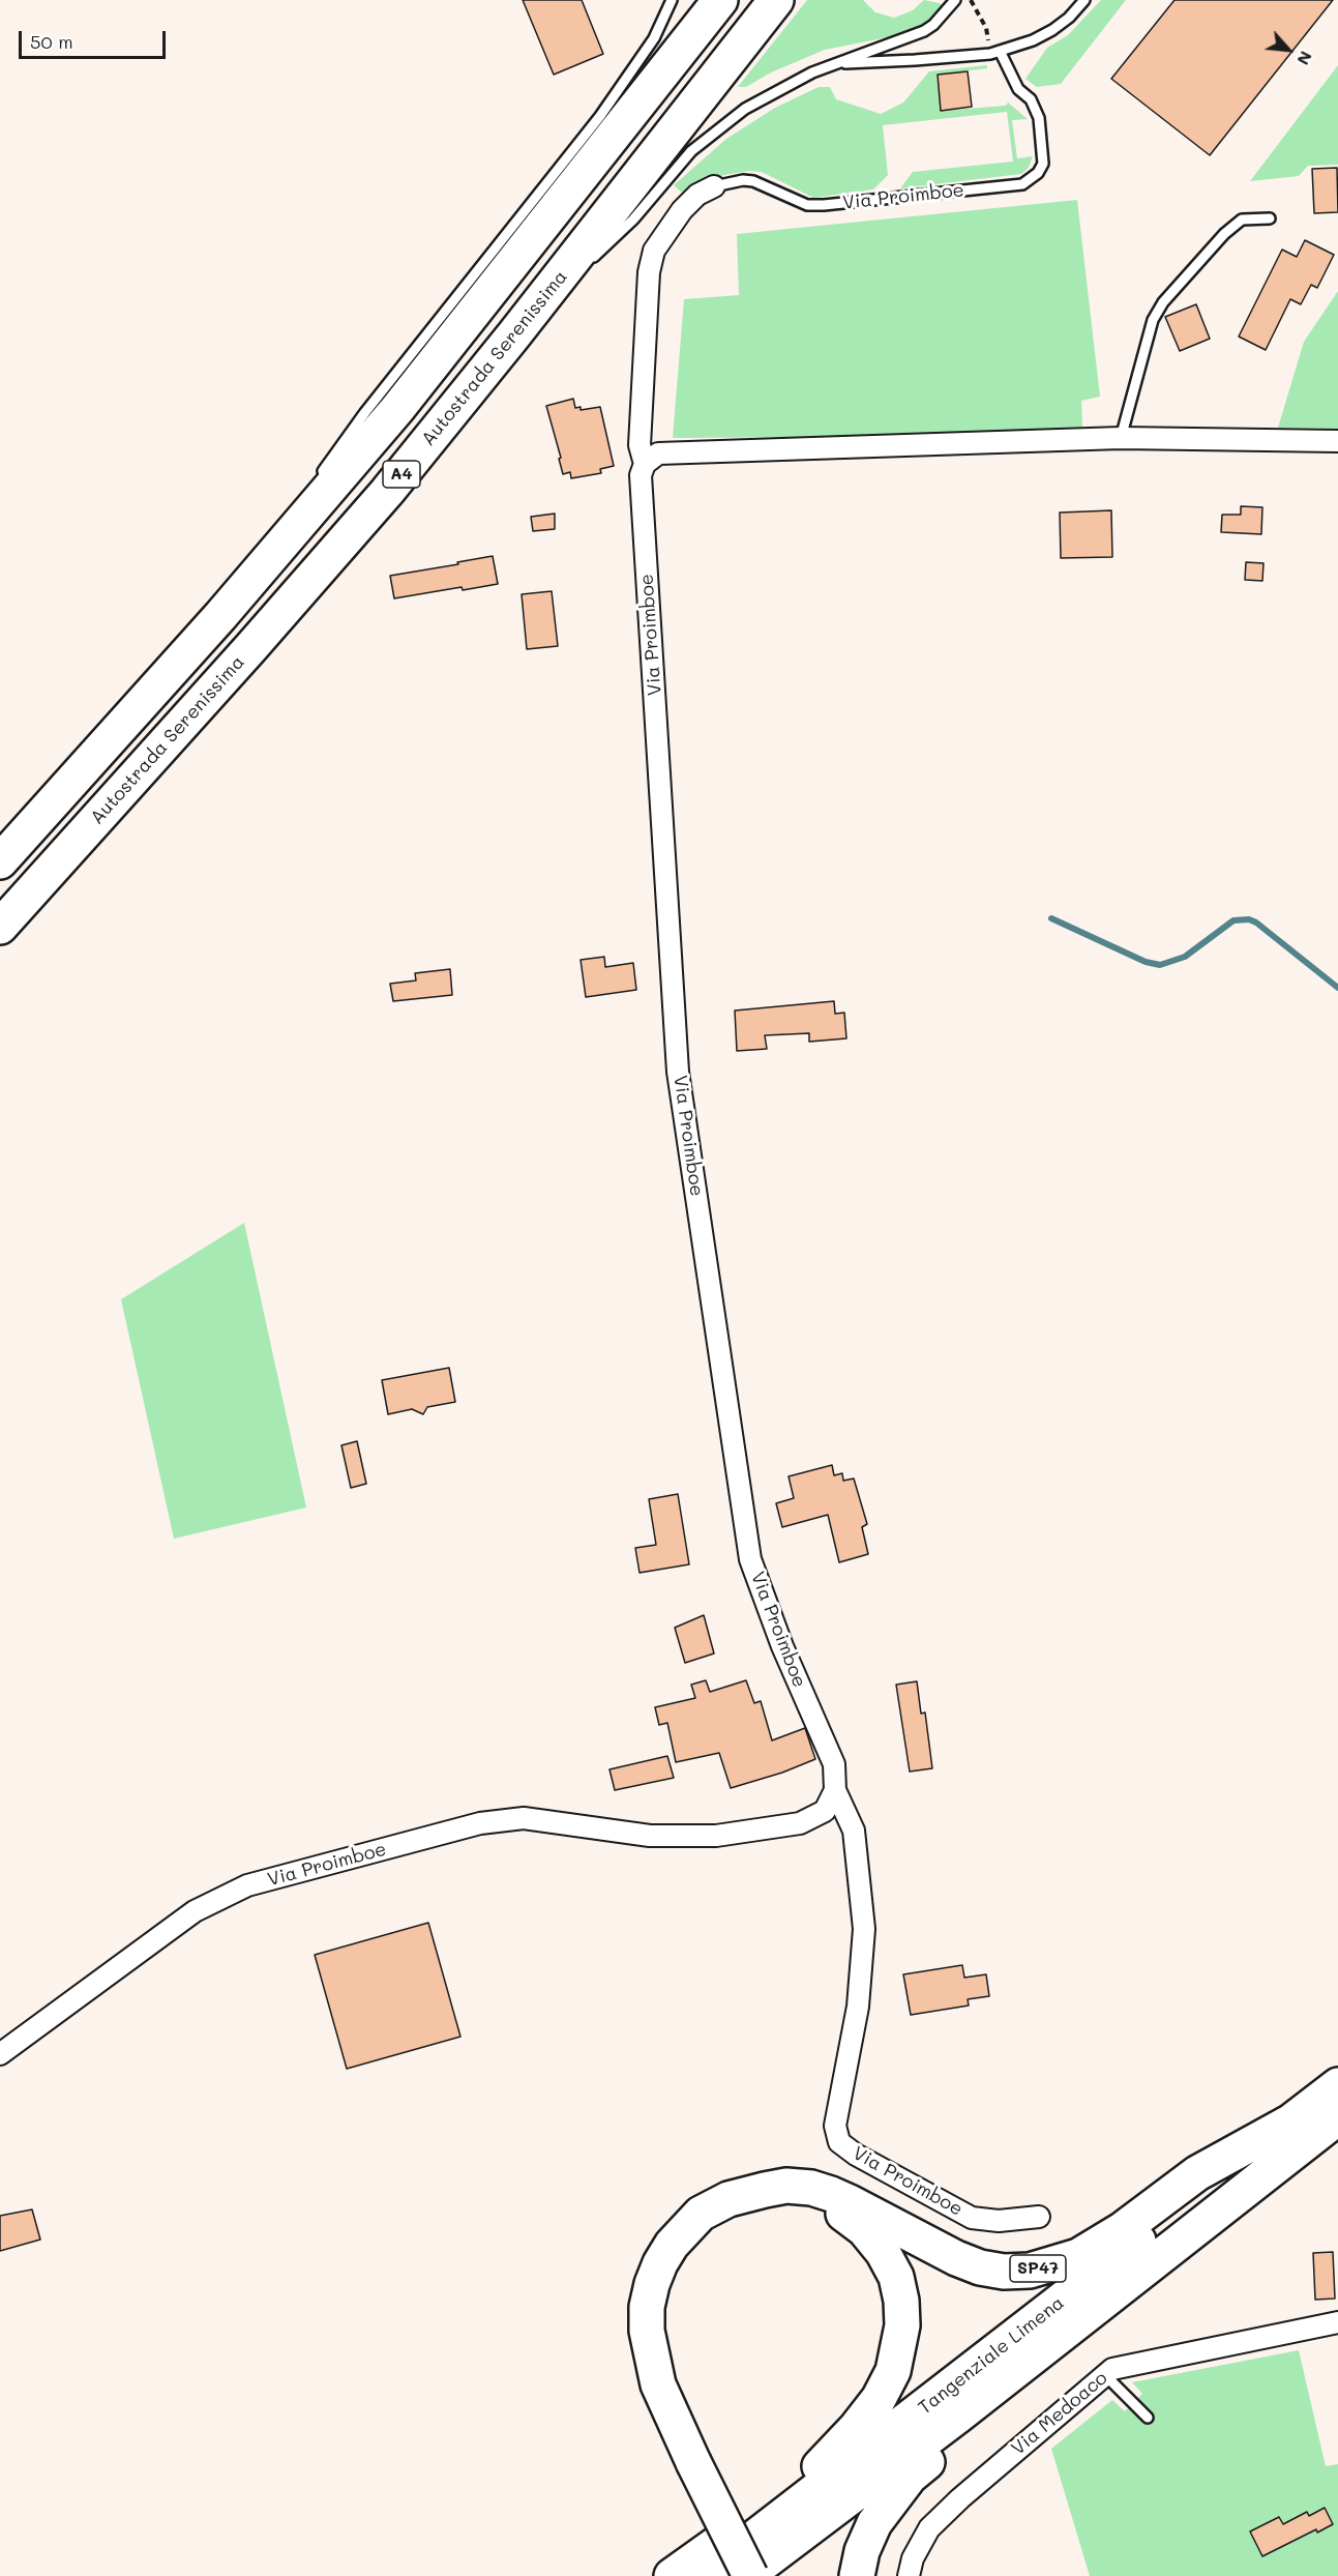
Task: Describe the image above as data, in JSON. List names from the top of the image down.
{
  "streets": {
    "highway": [
      "Autostrada Serenissima",
      "A4",
      "SP47",
      "Tangenziale Limena"
    ],
    "street": ["Via Proimboe", "Via Medoaco"]
  },
  "crossings": [
    ["SP47", "Tangenziale Limena"]
  ],
  "scale_bar": "50 m",
  "north": "bottom right"
}
